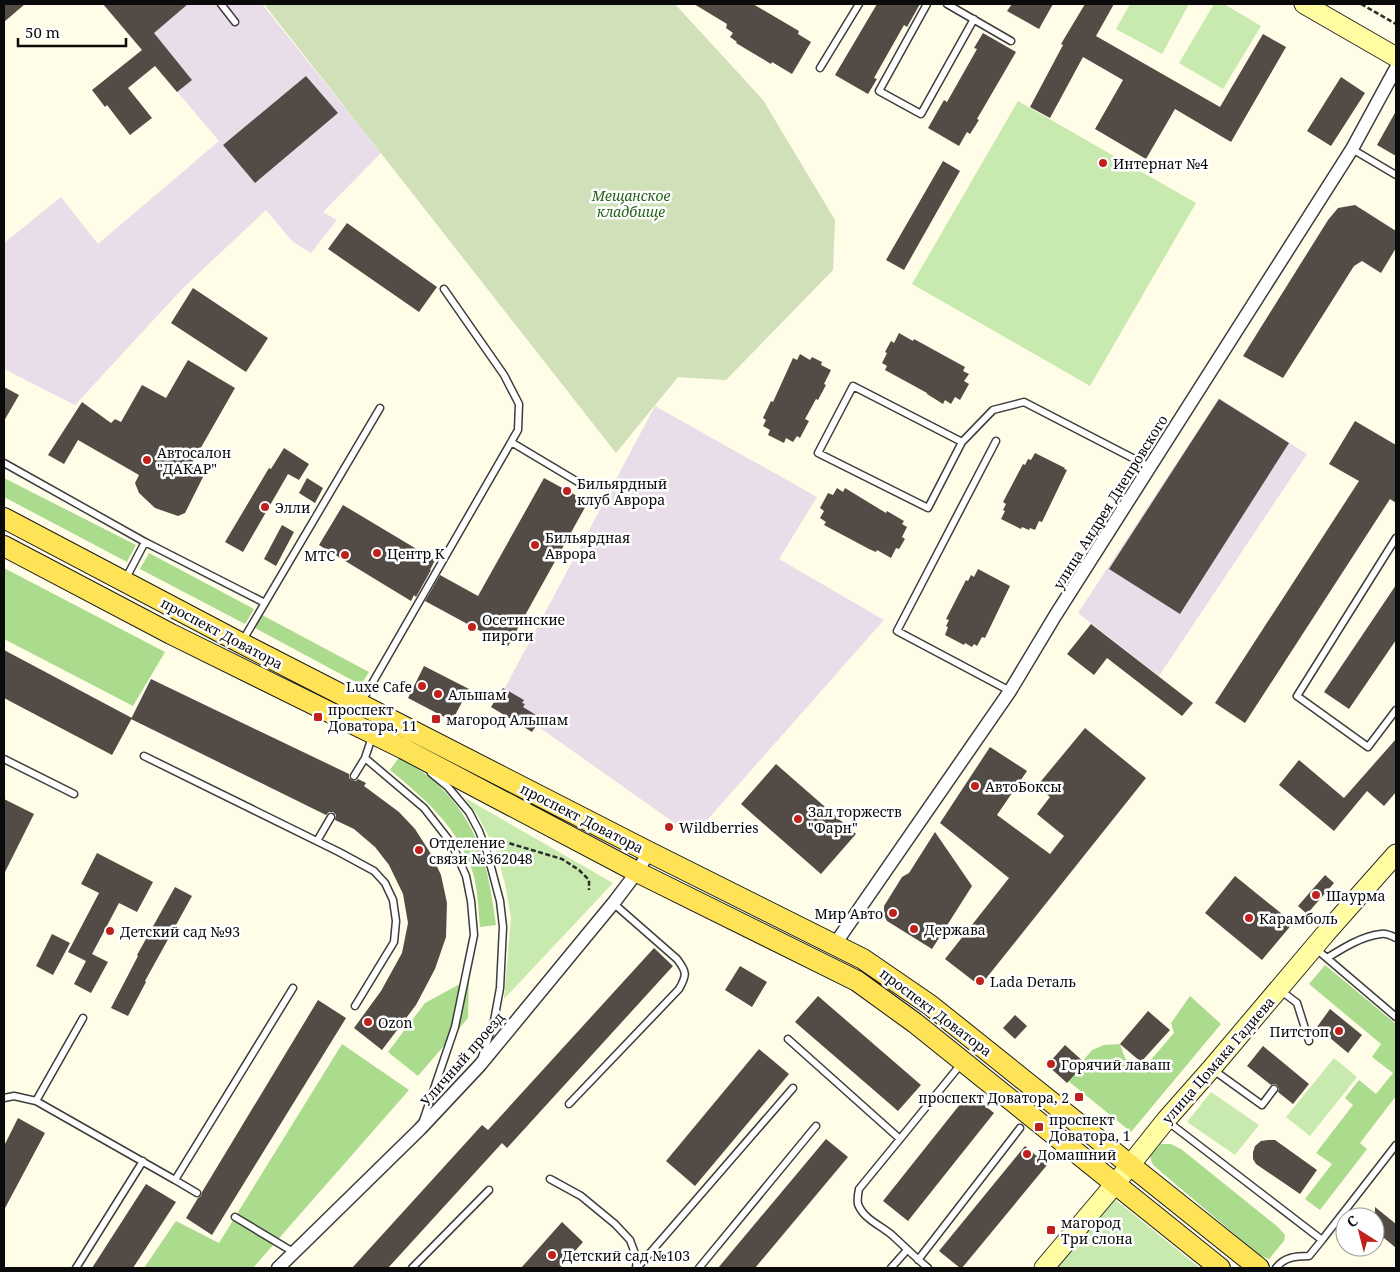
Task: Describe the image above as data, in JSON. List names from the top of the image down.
{
  "streets": {
    "main road": ["проспект Доватора", "улица Цомака Гадиева"],
    "street": ["улица Андрея Днепровского", "Уличный проезд"]
  },
  "crossings": [
    ["улица Андрея Днепровского", "проспект Доватора"],
    ["проспект Доватора", "Уличный проезд"],
    ["проспект Доватора", "улица Цомака Гадиева"]
  ],
  "parks": ["Мещанское кладбище"],
  "places": {
    "other": [
      "Интернат №4",
      "Автосалон \"ДАКАР\"",
      "Бильярдный клуб Аврора",
      "Элли",
      "Бильярдная Аврора",
      "Центр К",
      "МТС",
      "Осетинские пироги",
      "Luxe Cafe",
      "Альшам",
      "АвтоБоксы",
      "Зал торжеств \"Фарн\"",
      "Wildberries",
      "Отделение связи №362048",
      "Шаурма",
      "Мир Авто",
      "Карамболь",
      "Держава",
      "Детский сад №93",
      "Lada Dеталь",
      "Ozon",
      "Питстоп",
      "Горячий лаваш",
      "Домашний",
      "Детский сад №103"
    ],
    "transit": [
      "проспект Доватора, 11",
      "магород Альшам",
      "проспект Доватора, 2",
      "проспект Доватора, 1",
      "магород Три слона"
    ]
  },
  "scale_bar": "50 m",
  "north": "top left"
}
